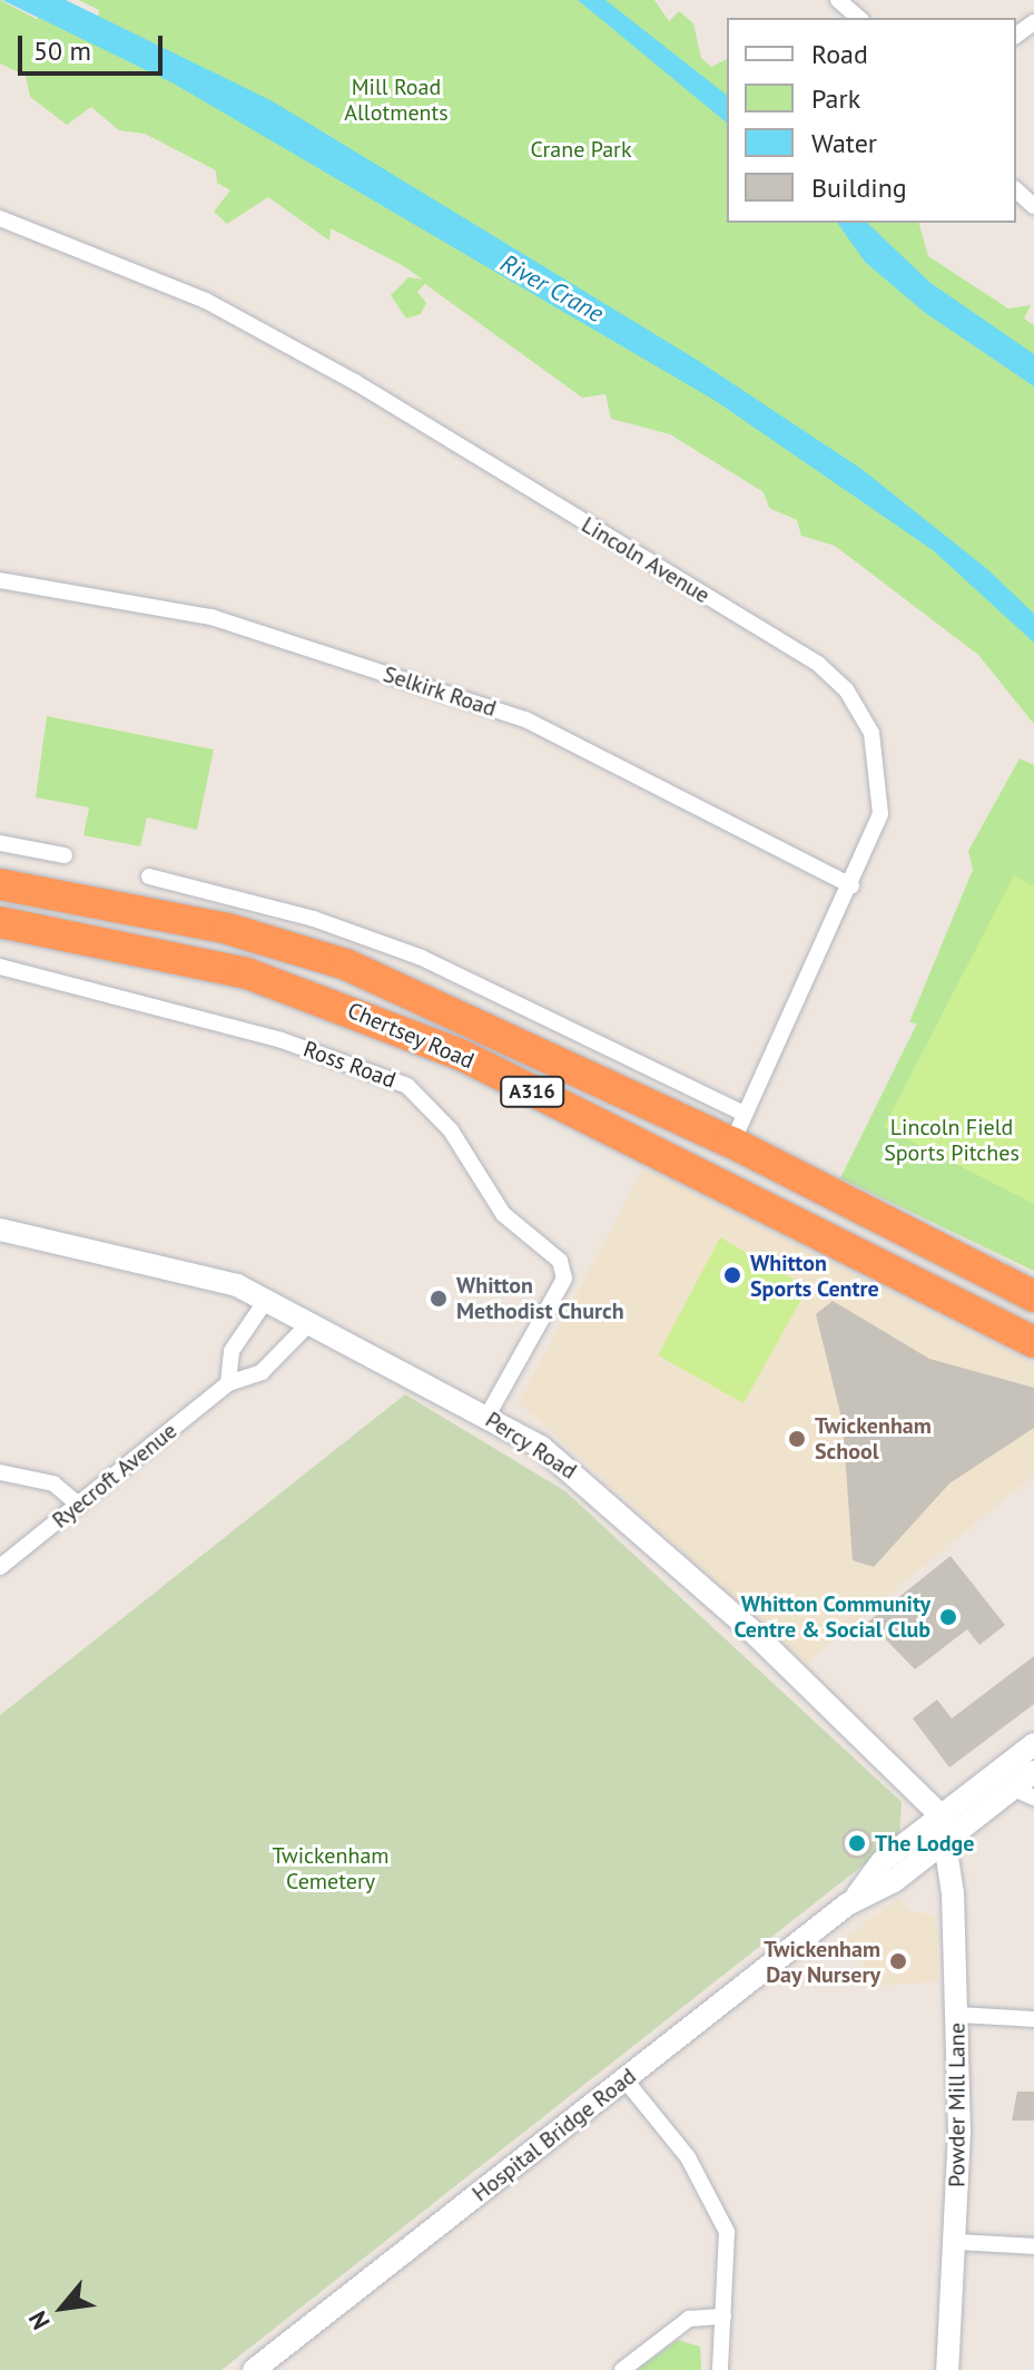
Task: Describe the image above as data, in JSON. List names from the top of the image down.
{
  "streets": {
    "highway": ["Chertsey Road", "A316"],
    "street": [
      "Lincoln Avenue",
      "Selkirk Road",
      "Ross Road",
      "Percy Road",
      "Ryecroft Avenue",
      "Powder Mill Lane",
      "Hospital Bridge Road"
    ]
  },
  "crossings": [
    ["Lincoln Avenue", "Selkirk Road"],
    ["Lincoln Avenue", "Chertsey Road"],
    ["Ross Road", "Percy Road"],
    ["Percy Road", "Ryecroft Avenue"],
    ["Percy Road", "Hospital Bridge Road"],
    ["Powder Mill Lane", "Hospital Bridge Road"]
  ],
  "water": ["River Crane"],
  "parks": [
    "Mill Road Allotments",
    "Crane Park",
    "Lincoln Field Sports Pitches",
    "Twickenham Cemetery"
  ],
  "places": [
    "Whitton Sports Centre",
    "Whitton Methodist Church",
    "Twickenham School",
    "Whitton Community Centre & Social Club",
    "The Lodge",
    "Twickenham Day Nursery"
  ],
  "legend": [
    "Road",
    "Park",
    "Water",
    "Building"
  ],
  "scale_bar": "50 m",
  "north": "bottom left"
}
